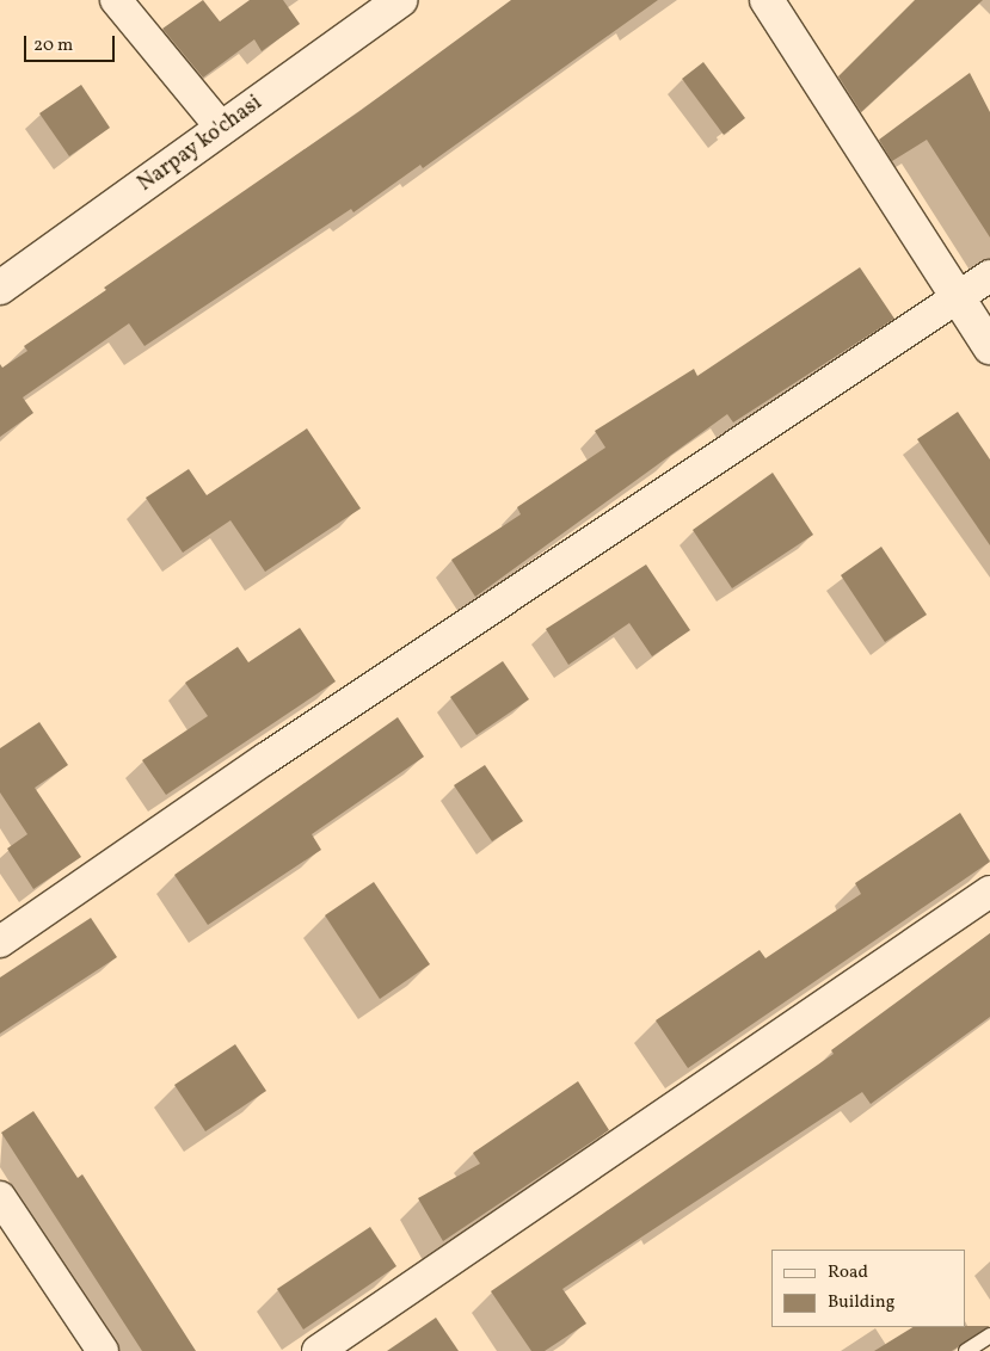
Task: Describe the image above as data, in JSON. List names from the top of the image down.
{
  "streets": {
    "main road": ["Narpay ko'chasi"]
  },
  "legend": ["Road", "Building"],
  "scale_bar": "20 m"
}
